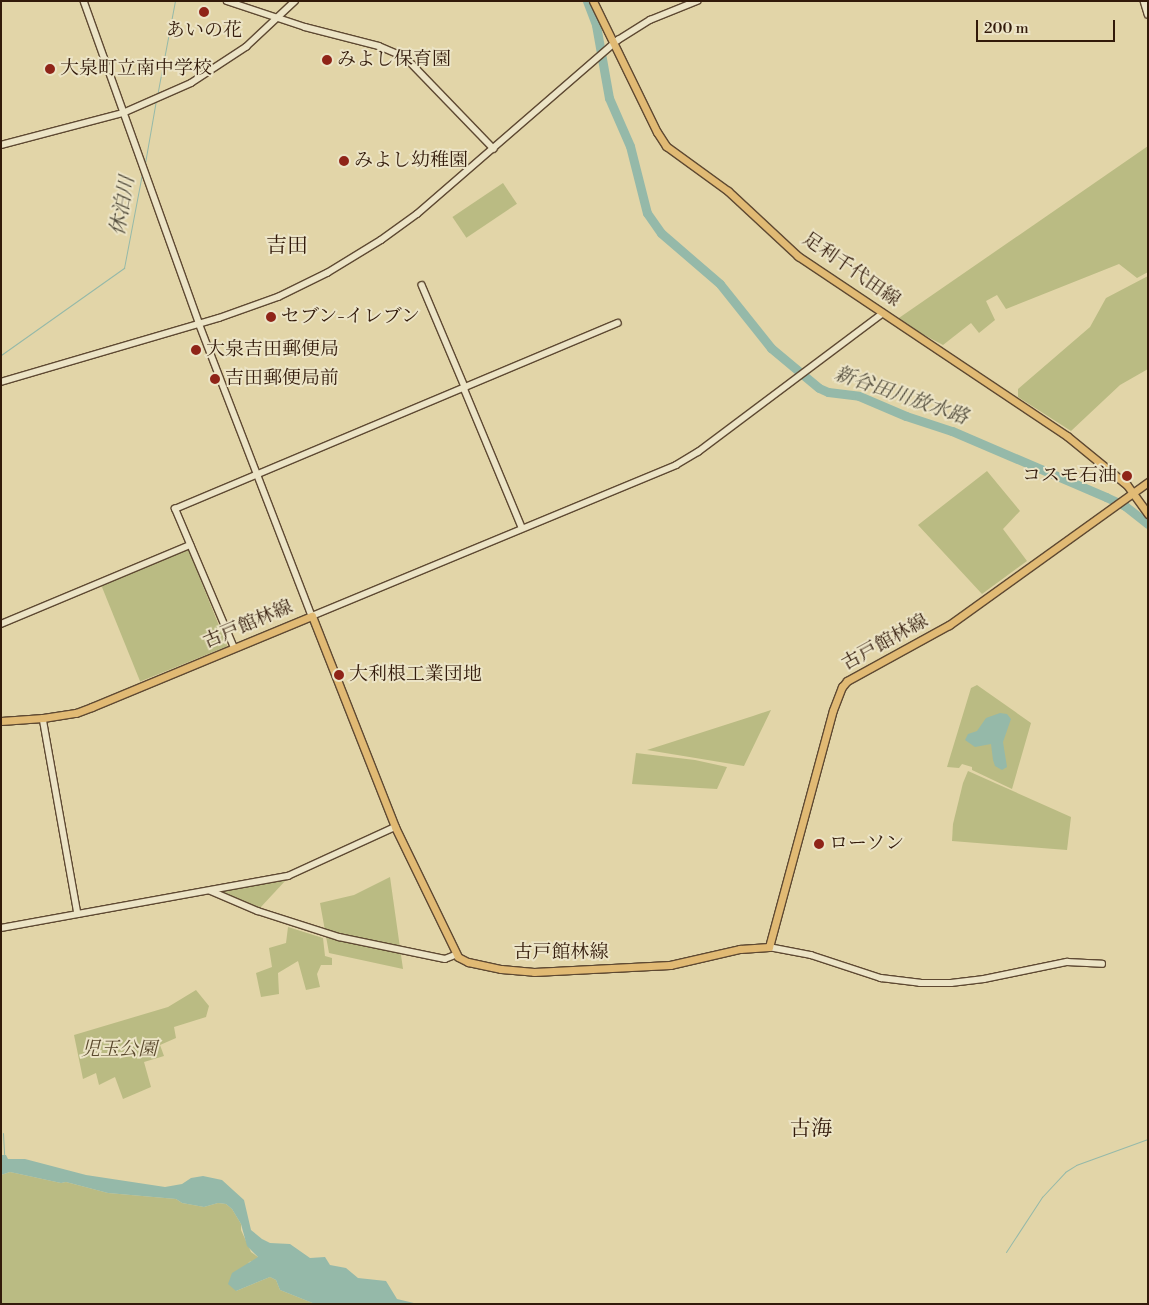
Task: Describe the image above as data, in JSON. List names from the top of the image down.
{
  "streets": {
    "main road": ["足利千代田線", "古戸館林線"]
  },
  "crossings": [
    ["足利千代田線", "古戸館林線"]
  ],
  "districts": ["吉田", "古海"],
  "water": ["休泊川", "新谷田川放水路"],
  "parks": ["児玉公園"],
  "places": [
    "あいの花",
    "みよし保育園",
    "大泉町立南中学校",
    "みよし幼稚園",
    "セブン-イレブン",
    "大泉吉田郵便局",
    "吉田郵便局前",
    "コスモ石油",
    "大利根工業団地",
    "ローソン"
  ],
  "scale_bar": "200 m"
}
